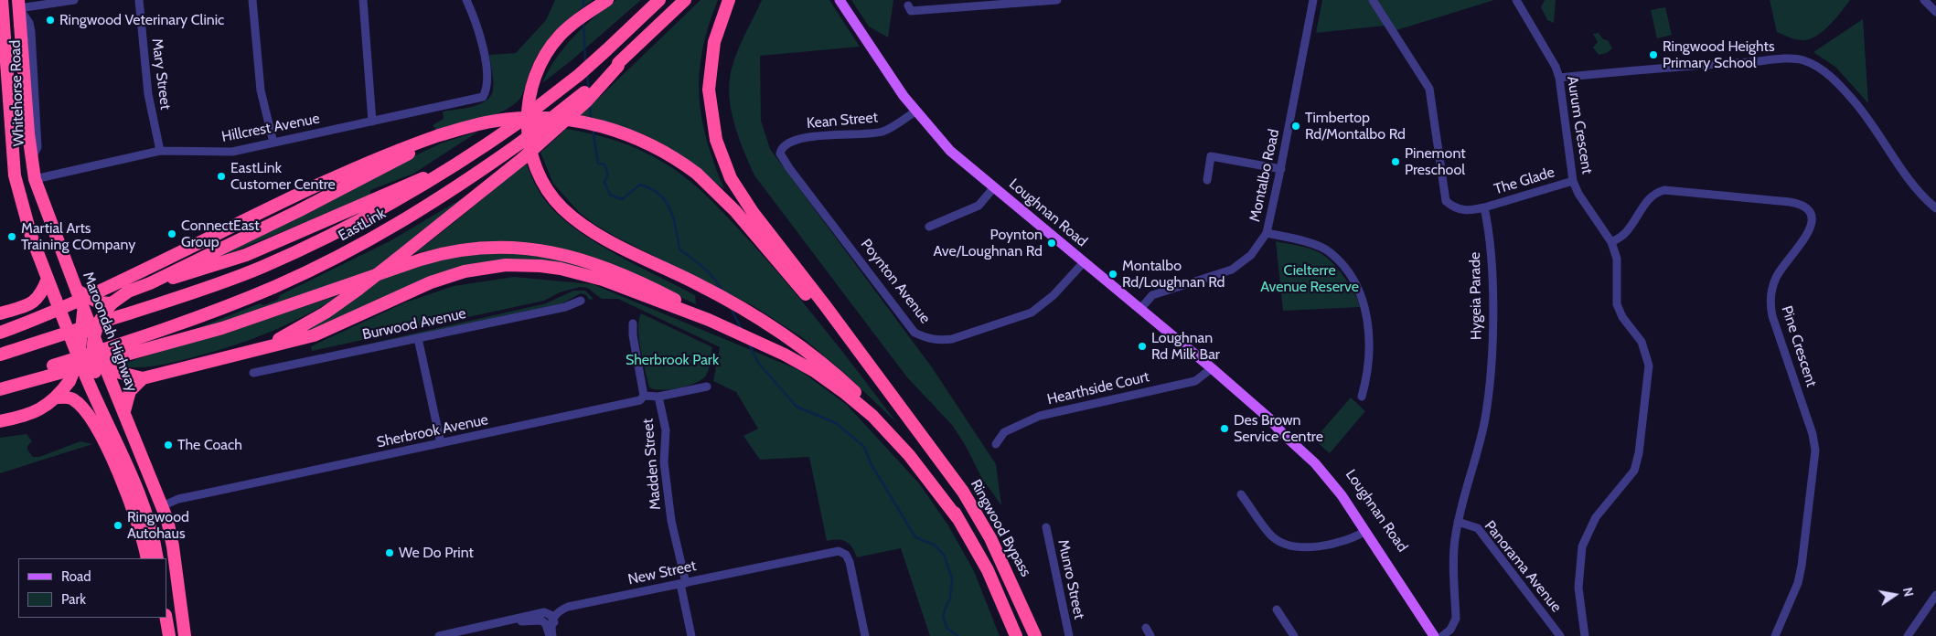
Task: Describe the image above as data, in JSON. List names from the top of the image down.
{
  "streets": {
    "highway": ["EastLink", "Maroondah Highway", "Ringwood Bypass"],
    "main road": ["Loughnan Road"],
    "street": [
      "Mary Street",
      "Kean Street",
      "Aurum Crescent",
      "Hillcrest Avenue",
      "Montalbo Road",
      "The Glade",
      "Poynton Avenue",
      "Hygeia Parade",
      "Burwood Avenue",
      "Pine Crescent",
      "Hearthside Court",
      "Sherbrook Avenue",
      "Madden Street",
      "Panorama Avenue",
      "New Street",
      "Munro Street"
    ]
  },
  "crossings": [
    ["Mary Street", "Hillcrest Avenue"],
    ["Kean Street", "Loughnan Road"],
    ["Kean Street", "Poynton Avenue"],
    ["Aurum Crescent", "The Glade"],
    ["Aurum Crescent", "Pine Crescent"],
    ["Hillcrest Avenue", "Maroondah Highway"],
    ["Montalbo Road", "Loughnan Road"],
    ["The Glade", "Hygeia Parade"],
    ["Loughnan Road", "Poynton Avenue"],
    ["Loughnan Road", "Hygeia Parade"],
    ["Loughnan Road", "Hearthside Court"],
    ["Hygeia Parade", "Panorama Avenue"],
    ["Maroondah Highway", "Sherbrook Avenue"],
    ["Sherbrook Avenue", "Madden Street"],
    ["Madden Street", "New Street"]
  ],
  "parks": ["Cielterre Avenue Reserve", "Sherbrook Park"],
  "places": [
    "Ringwood Veterinary Clinic",
    "Ringwood Heights Primary School",
    "Timbertop Rd/Montalbo Rd",
    "Pinemont Preschool",
    "EastLink Customer Centre",
    "ConnectEast Group",
    "Martial Arts Training COmpany",
    "Poynton Ave/Loughnan Rd",
    "Montalbo Rd/Loughnan Rd",
    "Loughnan Rd Milk Bar",
    "Des Brown Service Centre",
    "The Coach",
    "Ringwood Autohaus",
    "We Do Print"
  ],
  "legend": ["Road", "Park"],
  "north": "right"
}
